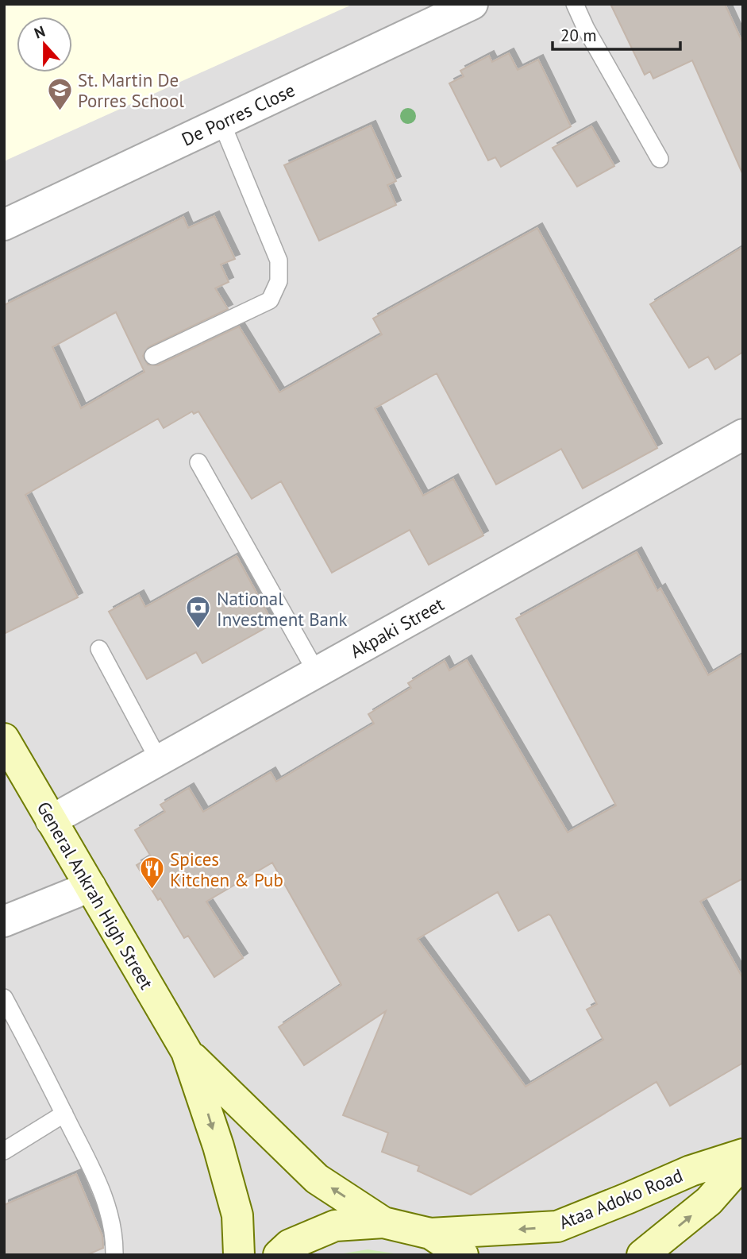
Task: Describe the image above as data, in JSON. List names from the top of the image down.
{
  "streets": {
    "main road": ["General Ankrah High Street", "Ataa Adoko Road"],
    "street": ["De Porres Close", "Akpaki Street"]
  },
  "crossings": [
    ["Akpaki Street", "General Ankrah High Street"]
  ],
  "one_way": ["Ataa Adoko Road"],
  "places": {
    "school or university": ["St. Martin De Porres School"],
    "bank": ["National Investment Bank"],
    "restaurant": ["Spices Kitchen & Pub"]
  },
  "scale_bar": "20 m",
  "north": "top"
}
